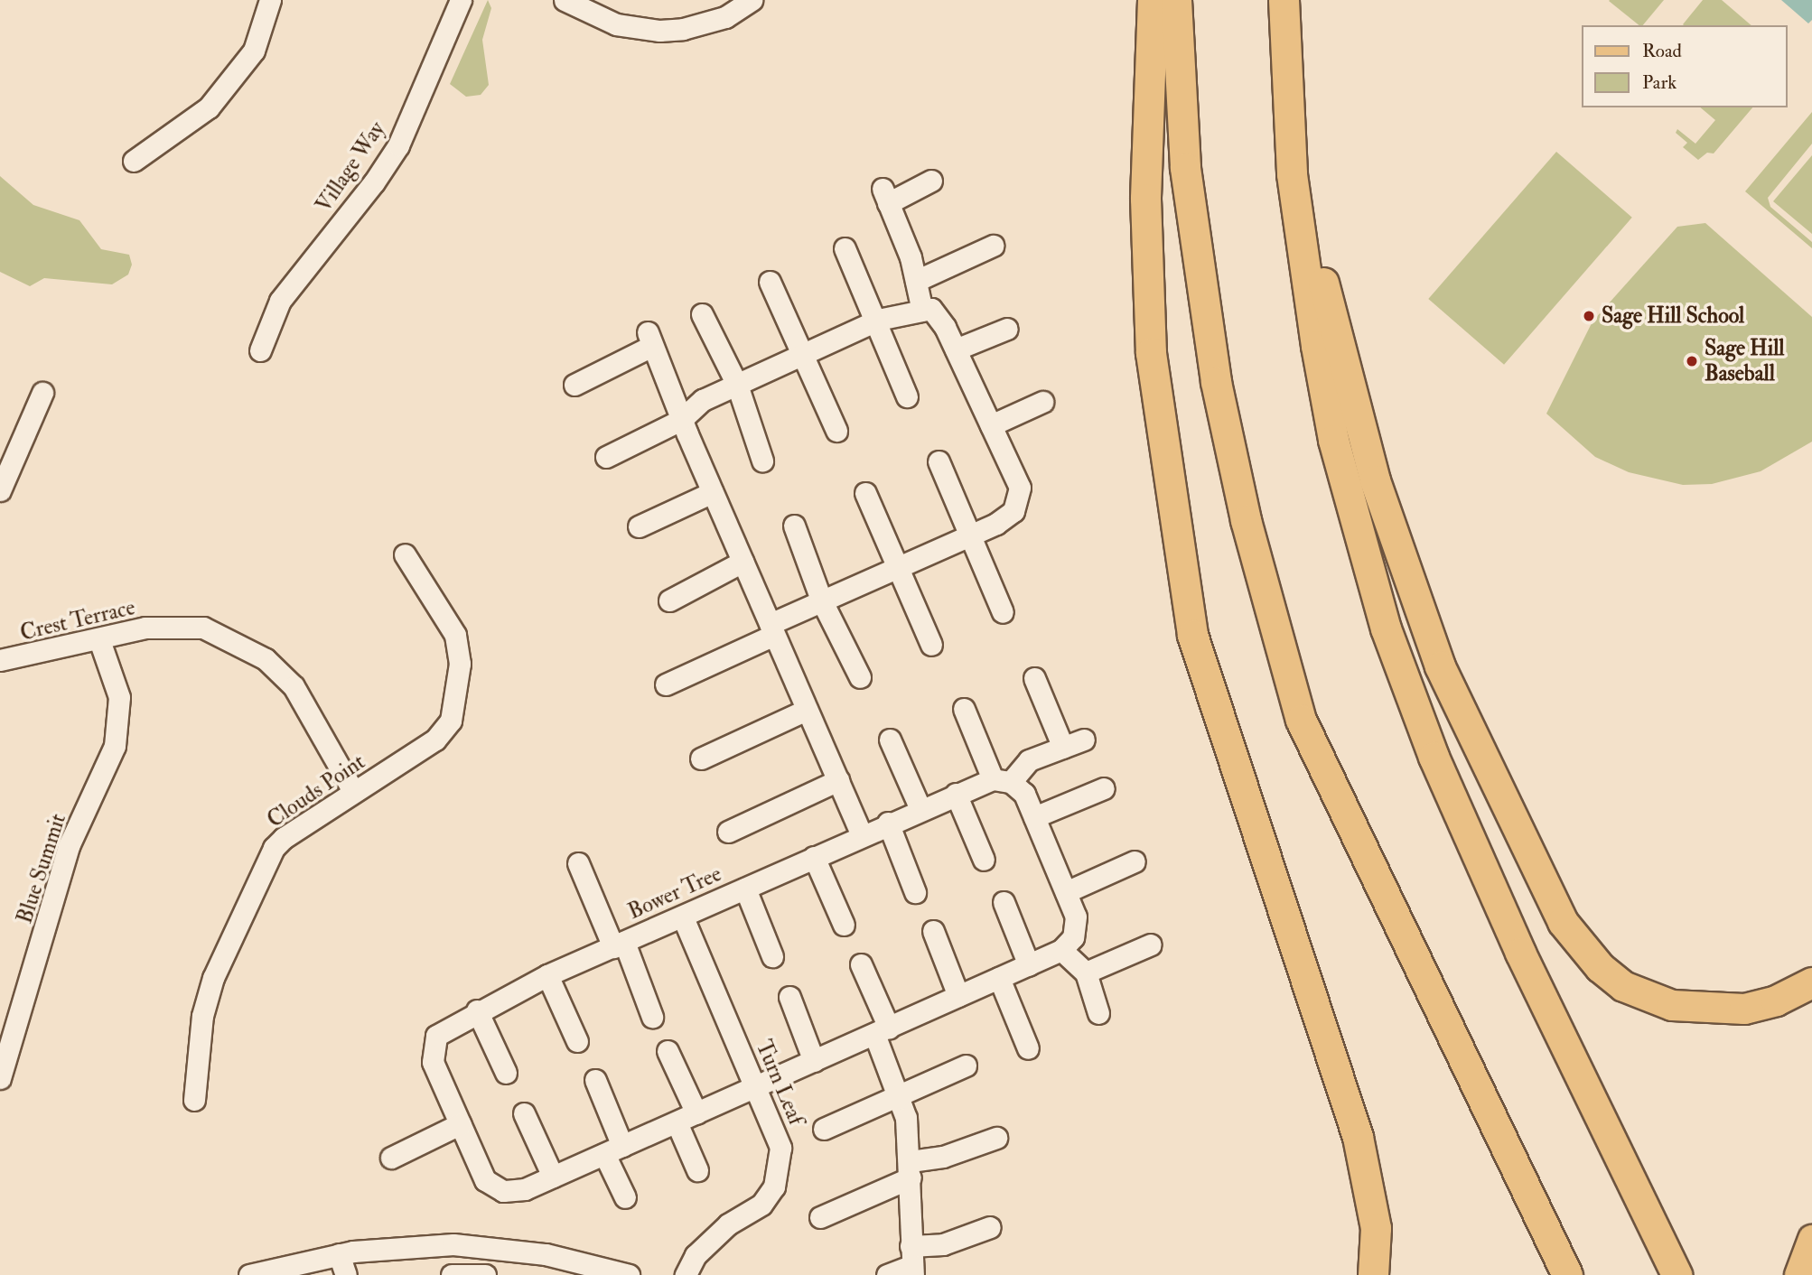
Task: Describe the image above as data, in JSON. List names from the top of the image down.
{
  "streets": {
    "street": [
      "Village Way",
      "Crest Terrace",
      "Clouds Point",
      "Blue Summit",
      "Bower Tree",
      "Turn Leaf"
    ]
  },
  "crossings": [
    ["Crest Terrace", "Clouds Point"],
    ["Crest Terrace", "Blue Summit"],
    ["Bower Tree", "Turn Leaf"]
  ],
  "places": ["Sage Hill School", "Sage Hill Baseball"],
  "legend": ["Road", "Park"]
}
